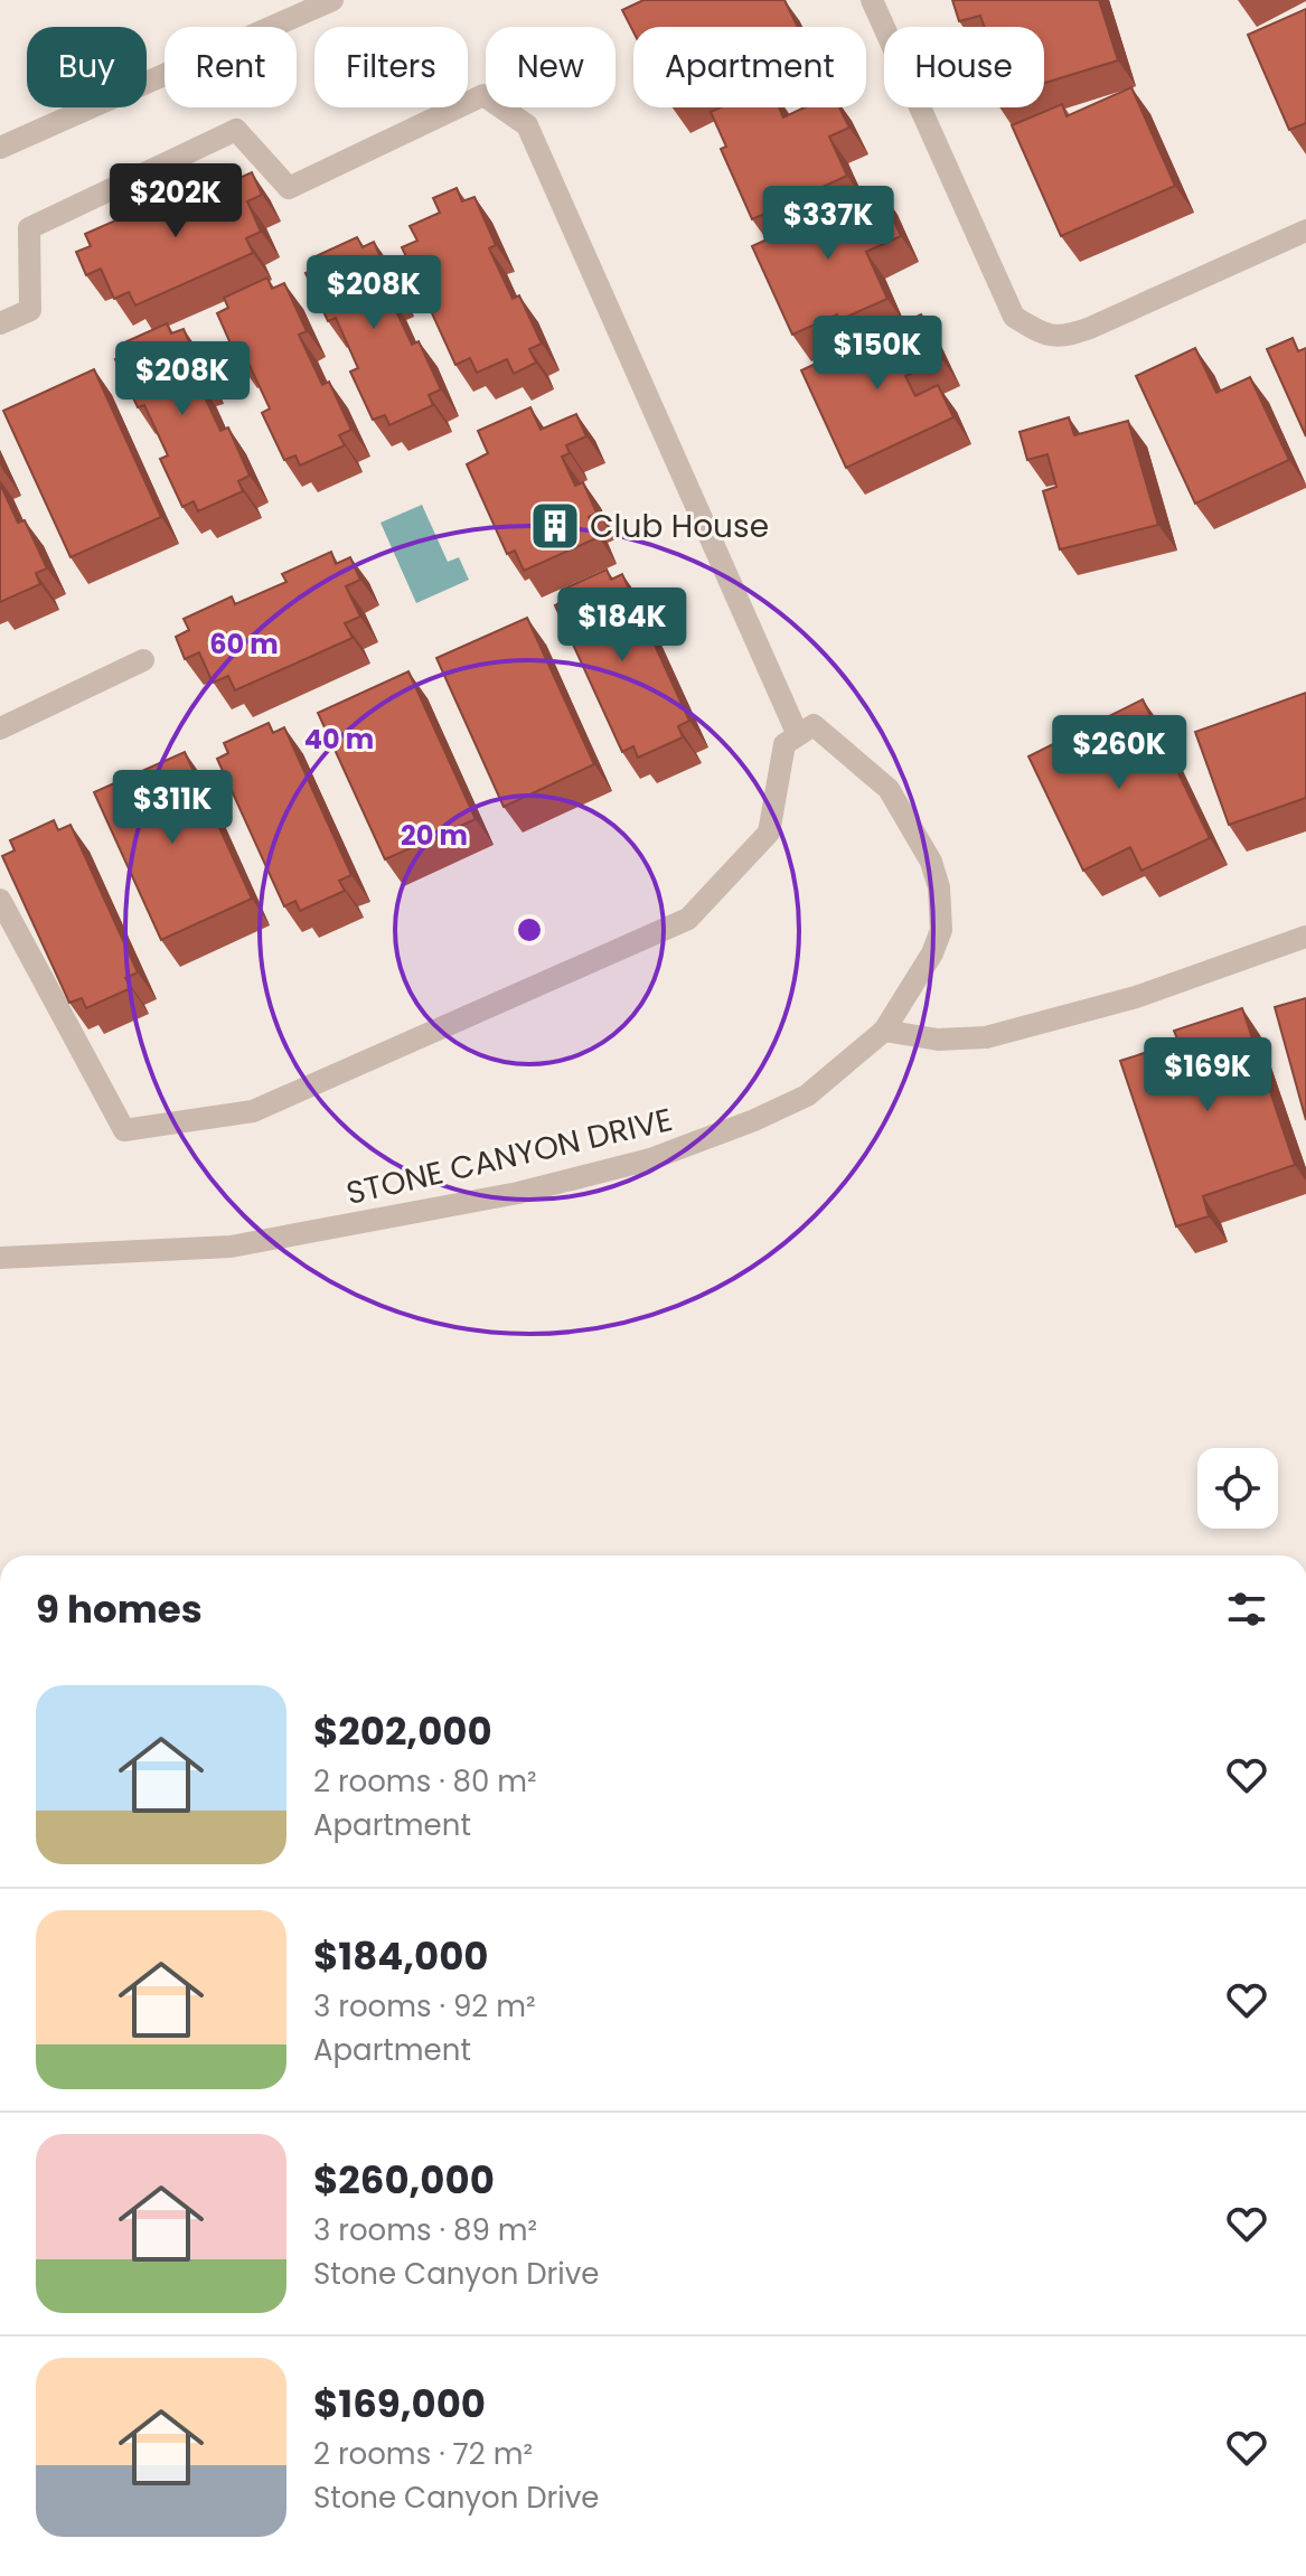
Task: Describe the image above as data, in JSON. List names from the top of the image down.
{
  "streets": {
    "street": ["STONE CANYON DRIVE"]
  },
  "places": {
    "building": ["Club House"]
  },
  "page": {
    "chip": [
      "Buy",
      "Rent",
      "Filters",
      "New",
      "Apartment",
      "House"
    ],
    "price": [
      "$202K",
      "$337K",
      "$208K",
      "$150K",
      "$208K",
      "$184K",
      "$260K",
      "$311K",
      "$169K"
    ],
    "heading": "9 homes",
    "list": [
      {
        "name": "$202,000",
        "note": "2 rooms · 80 m² · Apartment"
      },
      {
        "name": "$184,000",
        "note": "3 rooms · 92 m² · Apartment"
      },
      {
        "name": "$260,000",
        "note": "3 rooms · 89 m² · Stone Canyon Drive"
      },
      {
        "name": "$169,000",
        "note": "2 rooms · 72 m² · Stone Canyon Drive"
      }
    ]
  },
  "rings": ["60 m", "40 m", "20 m"]
}
